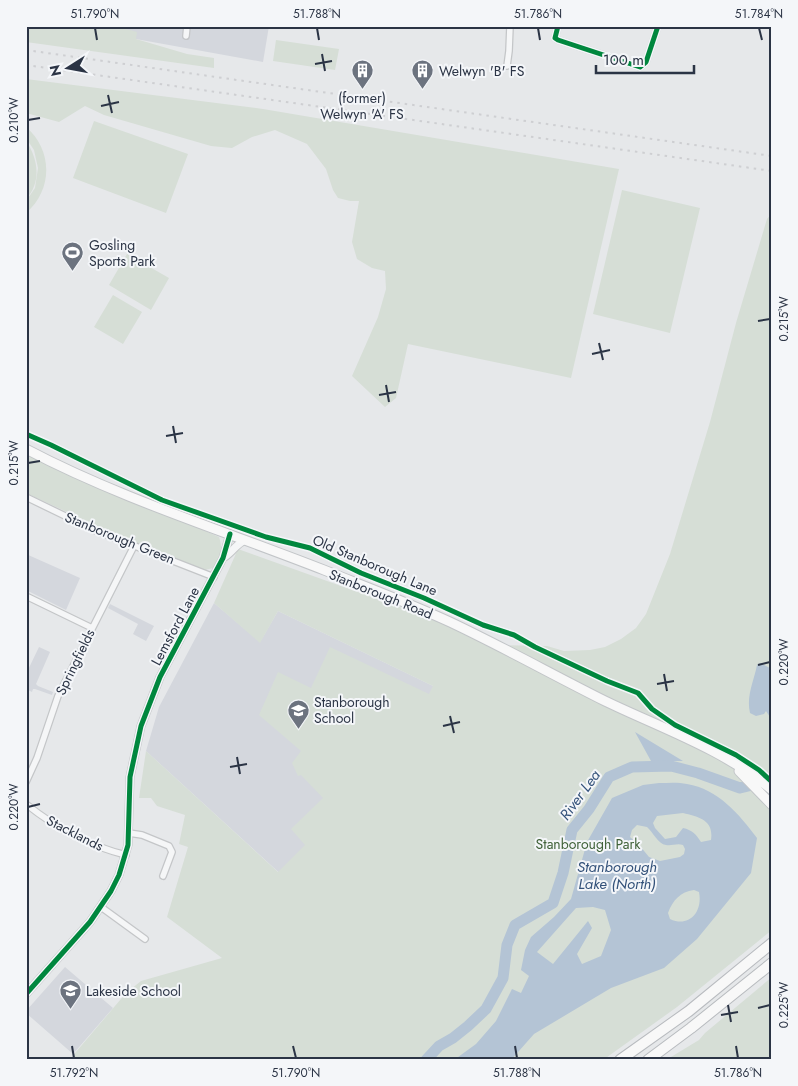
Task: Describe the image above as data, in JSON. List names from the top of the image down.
{
  "streets": {
    "main road": ["Stanborough Road"],
    "street": [
      "Stanborough Green",
      "Lemsford Lane",
      "Springfields",
      "Stacklands"
    ],
    "cycle path": ["Old Stanborough Lane"]
  },
  "crossings": [
    ["Stanborough Green", "Lemsford Lane"],
    ["Stanborough Green", "Springfields"],
    ["Stanborough Road", "Lemsford Lane"],
    ["Lemsford Lane", "Stacklands"]
  ],
  "water": ["River Lea", "Stanborough Lake (North)"],
  "parks": ["Stanborough Park"],
  "places": {
    "building": ["(former) Welwyn 'A' FS", "Welwyn 'B' FS"],
    "sports": ["Gosling Sports Park"],
    "school or university": ["Stanborough School", "Lakeside School"]
  },
  "scale_bar": "100 m",
  "north": "left",
  "coordinates": [
    "51.790°N",
    "51.788°N",
    "51.786°N",
    "51.784°N",
    "0.210°W",
    "0.215°W",
    "0.220°W",
    "0.225°W",
    "51.792°N"
  ]
}
